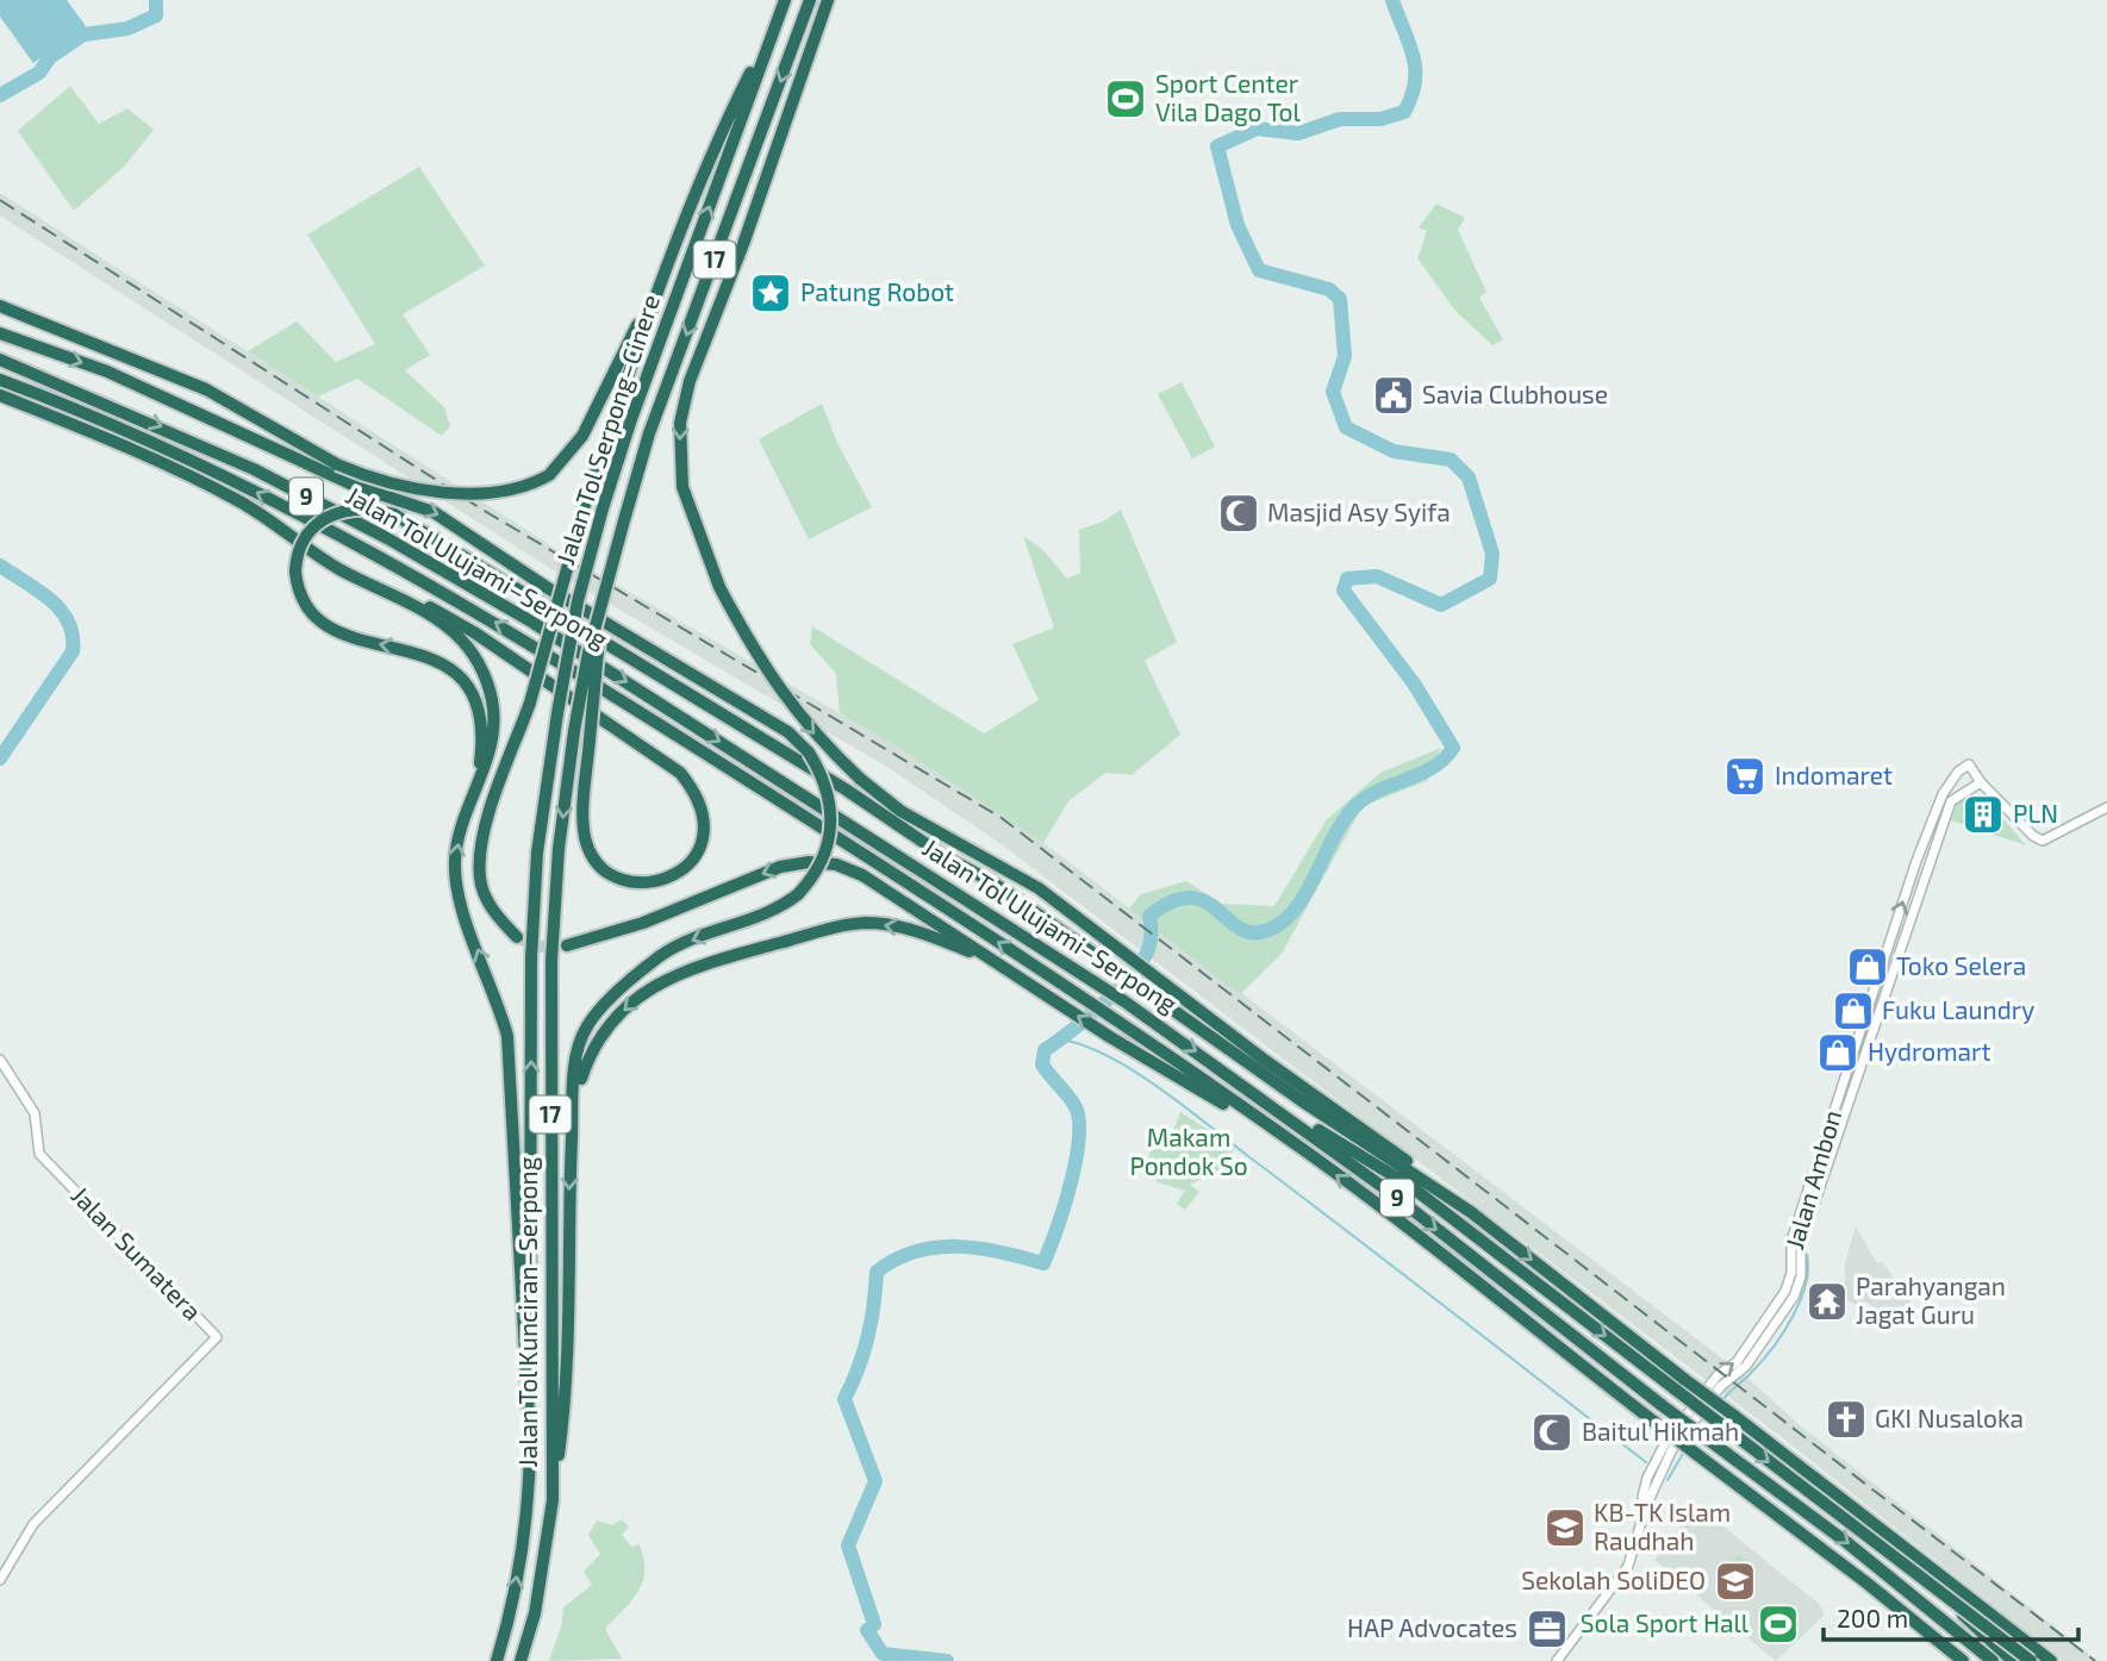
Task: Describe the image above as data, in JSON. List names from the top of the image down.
{
  "streets": {
    "highway": [
      "17",
      "Jalan Tol Serpong–Cinere",
      "9",
      "Jalan Tol Ulujami–Serpong",
      "Jalan Tol Kunciran–Serpong"
    ],
    "street": ["Jalan Ambon", "Jalan Sumatera"]
  },
  "crossings": [
    ["Jalan Tol Serpong–Cinere", "Jalan Tol Kunciran–Serpong"]
  ],
  "parks": ["Makam Pondok So"],
  "places": {
    "sports": ["Sport Center Vila Dago Tol", "Sola Sport Hall"],
    "place": ["Patung Robot"],
    "public building": ["Savia Clubhouse"],
    "mosque": ["Masjid Asy Syifa", "Baitul Hikmah"],
    "supermarket": ["Indomaret"],
    "building": ["PLN"],
    "shop": ["Toko Selera", "Fuku Laundry", "Hydromart"],
    "temple": ["Parahyangan Jagat Guru"],
    "church": ["GKI Nusaloka"],
    "school or university": ["KB-TK Islam Raudhah", "Sekolah SoliDEO"],
    "office": ["HAP Advocates"]
  },
  "scale_bar": "200 m"
}
